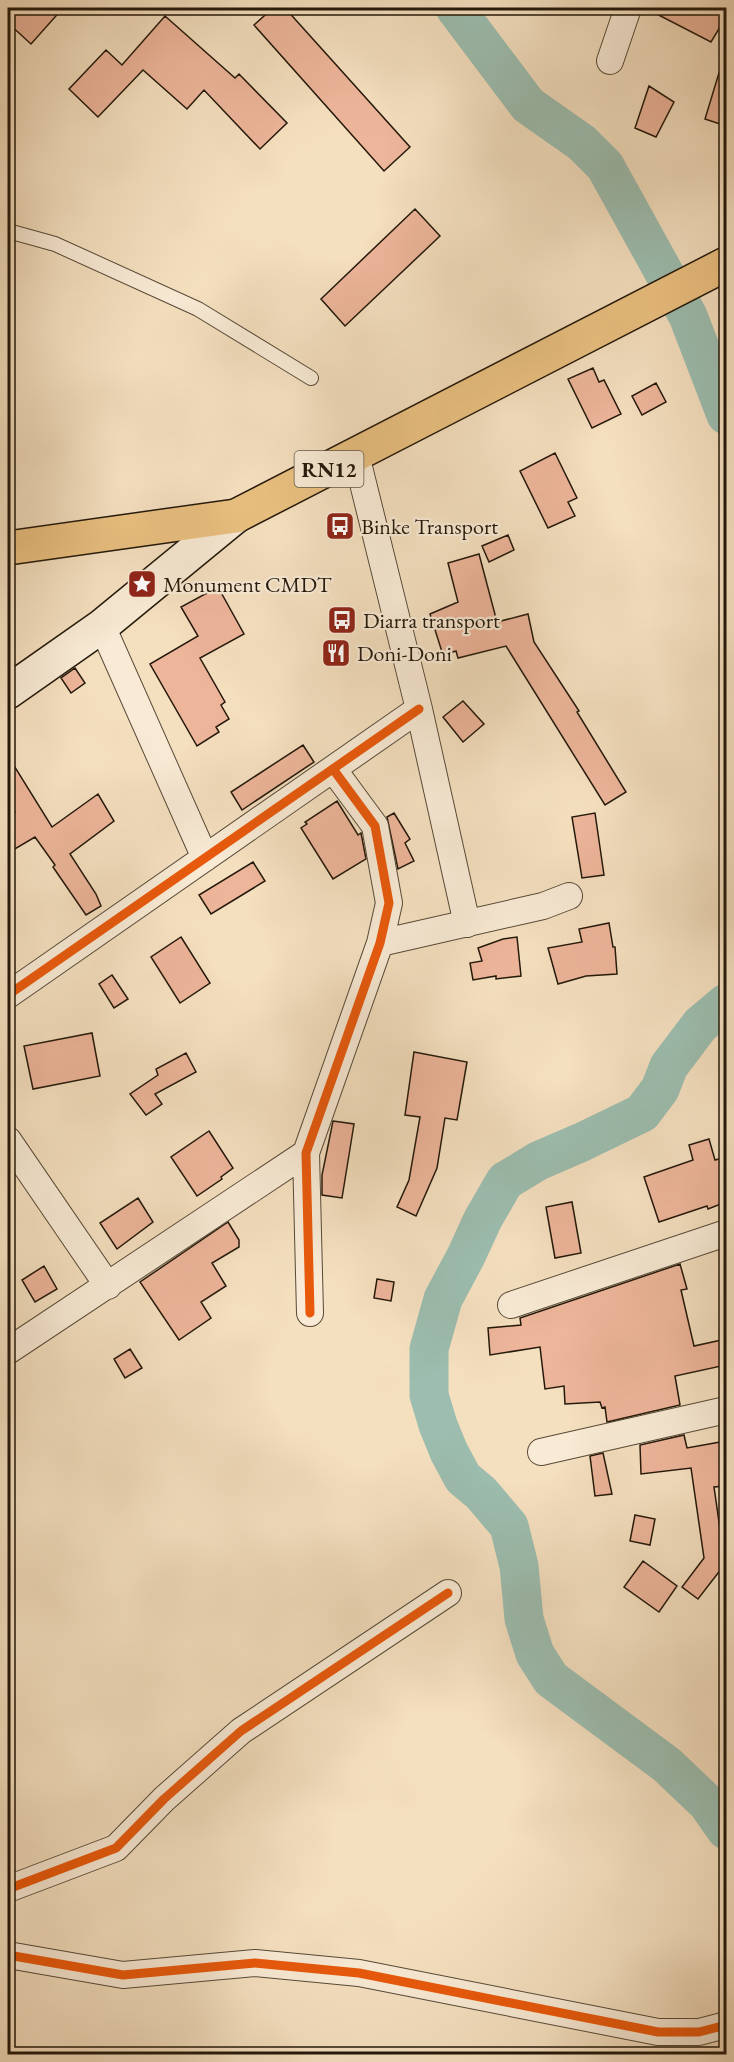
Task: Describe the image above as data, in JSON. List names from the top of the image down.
{
  "streets": {
    "main road": ["RN12"]
  },
  "places": {
    "bus stop": ["Binke Transport", "Diarra transport"],
    "place": ["Monument CMDT"],
    "restaurant": ["Doni-Doni"]
  }
}
